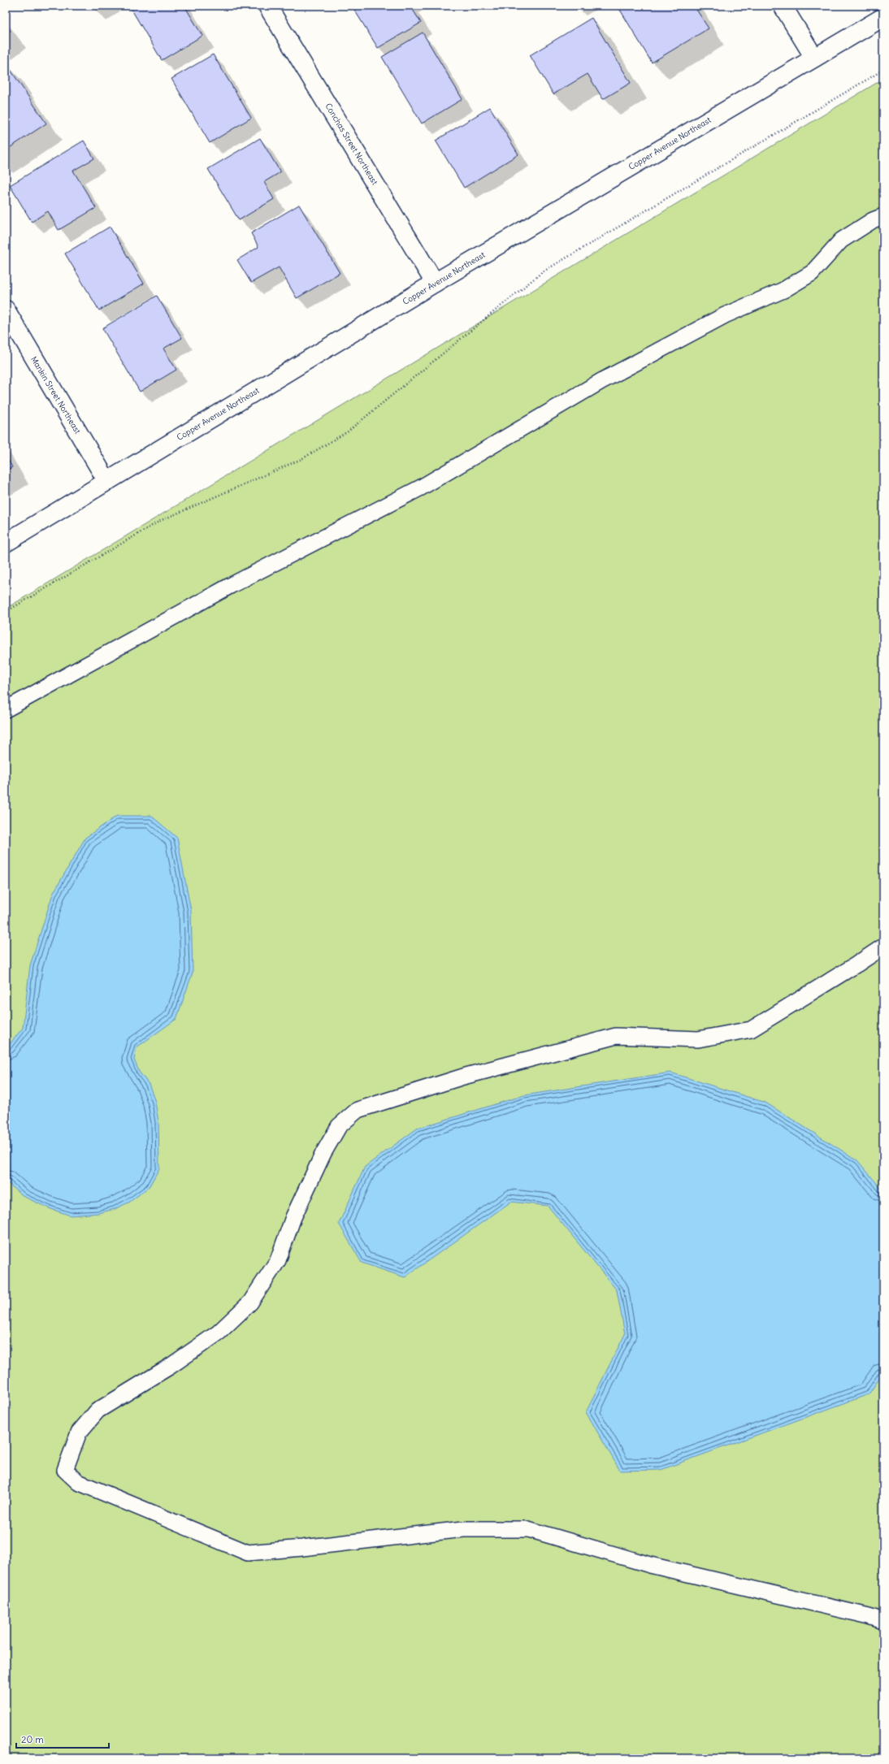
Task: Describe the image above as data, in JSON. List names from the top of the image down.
{
  "streets": {
    "street": ["Copper Avenue Northeast", "Conchas Street Northeast", "Mankin Street Northeast"]
  },
  "crossings": [
    ["Copper Avenue Northeast", "Conchas Street Northeast"],
    ["Copper Avenue Northeast", "Mankin Street Northeast"]
  ],
  "scale_bar": "20 m"
}
